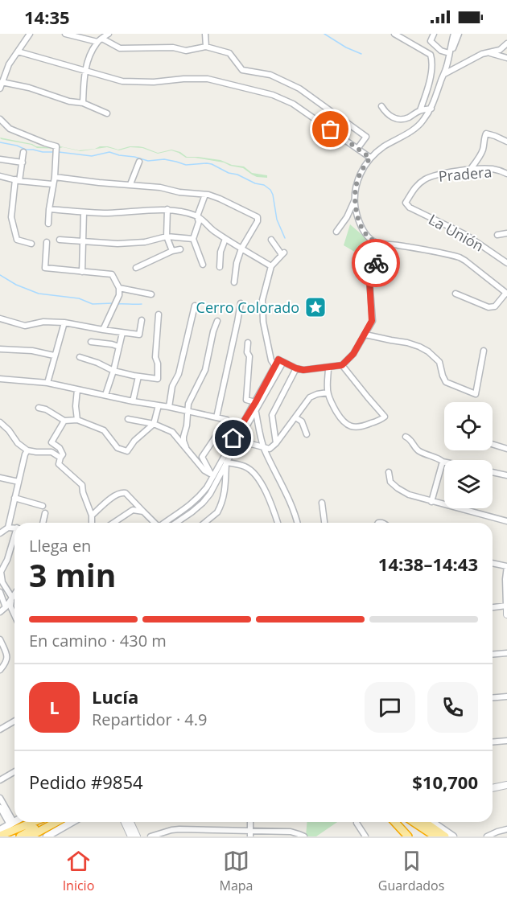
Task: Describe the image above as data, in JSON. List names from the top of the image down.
{
  "streets": {
    "street": ["Pradera", "La Unión"]
  },
  "crossings": [
    ["Pradera", "La Unión"]
  ],
  "places": {
    "place": ["Cerro Colorado"]
  },
  "page": {
    "status": "14:35",
    "heading": ["3 min", "Llega en", "14:38–14:43"],
    "panel": [
      "Lucía",
      "Repartidor · 4.9",
      "Pedido #9854",
      "$10,700"
    ],
    "bar": "En camino · 430 m",
    "round": "L",
    "tabs": ["Inicio", "Mapa", "Guardados"]
  }
}
